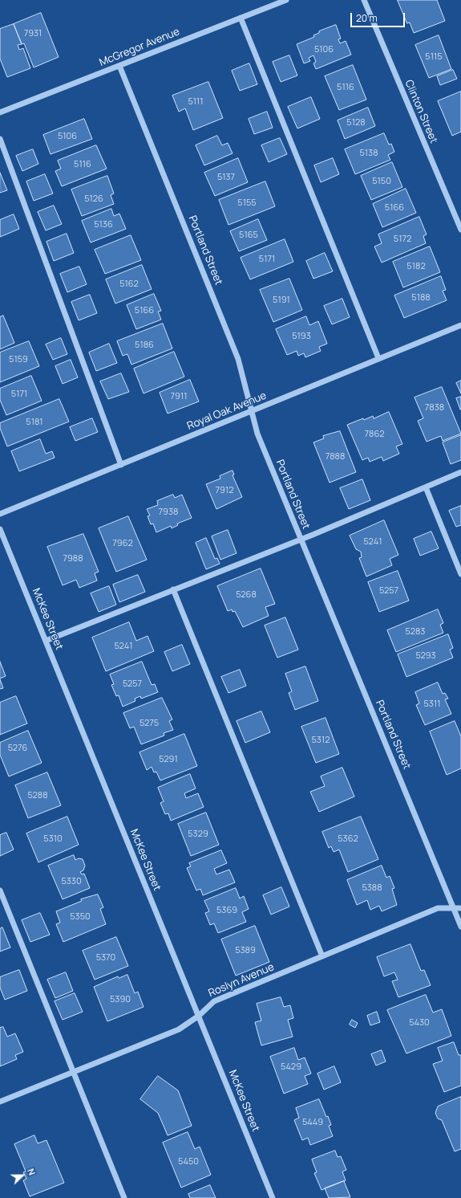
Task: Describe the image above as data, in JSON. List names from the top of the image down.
{
  "streets": {
    "street": [
      "McGregor Avenue",
      "Clinton Street",
      "Portland Street",
      "Royal Oak Avenue",
      "McKee Street",
      "Roslyn Avenue"
    ]
  },
  "crossings": [
    ["McGregor Avenue", "Portland Street"],
    ["Portland Street", "Royal Oak Avenue"],
    ["Portland Street", "Roslyn Avenue"],
    ["McKee Street", "Roslyn Avenue"]
  ],
  "house_numbers": [
    "7931",
    "5106",
    "5115",
    "5116",
    "5111",
    "5128",
    "5106",
    "5138",
    "5116",
    "5137",
    "5150",
    "5126",
    "5155",
    "5166",
    "5136",
    "5165",
    "5172",
    "5171",
    "5182",
    "5162",
    "5188",
    "5191",
    "5166",
    "5193",
    "5186",
    "5159",
    "5171",
    "7911",
    "7838",
    "5181",
    "7862",
    "7888",
    "7912",
    "7938",
    "5241",
    "7962",
    "7988",
    "5257",
    "5268",
    "5283",
    "5241",
    "5293",
    "5257",
    "5311",
    "5275",
    "5312",
    "5276",
    "5291",
    "5288",
    "5329",
    "5310",
    "5362",
    "5330",
    "5388",
    "5369",
    "5350",
    "5389",
    "5370",
    "5390",
    "5430",
    "5429",
    "5449",
    "5450"
  ],
  "scale_bar": "20 m",
  "north": "right"
}
